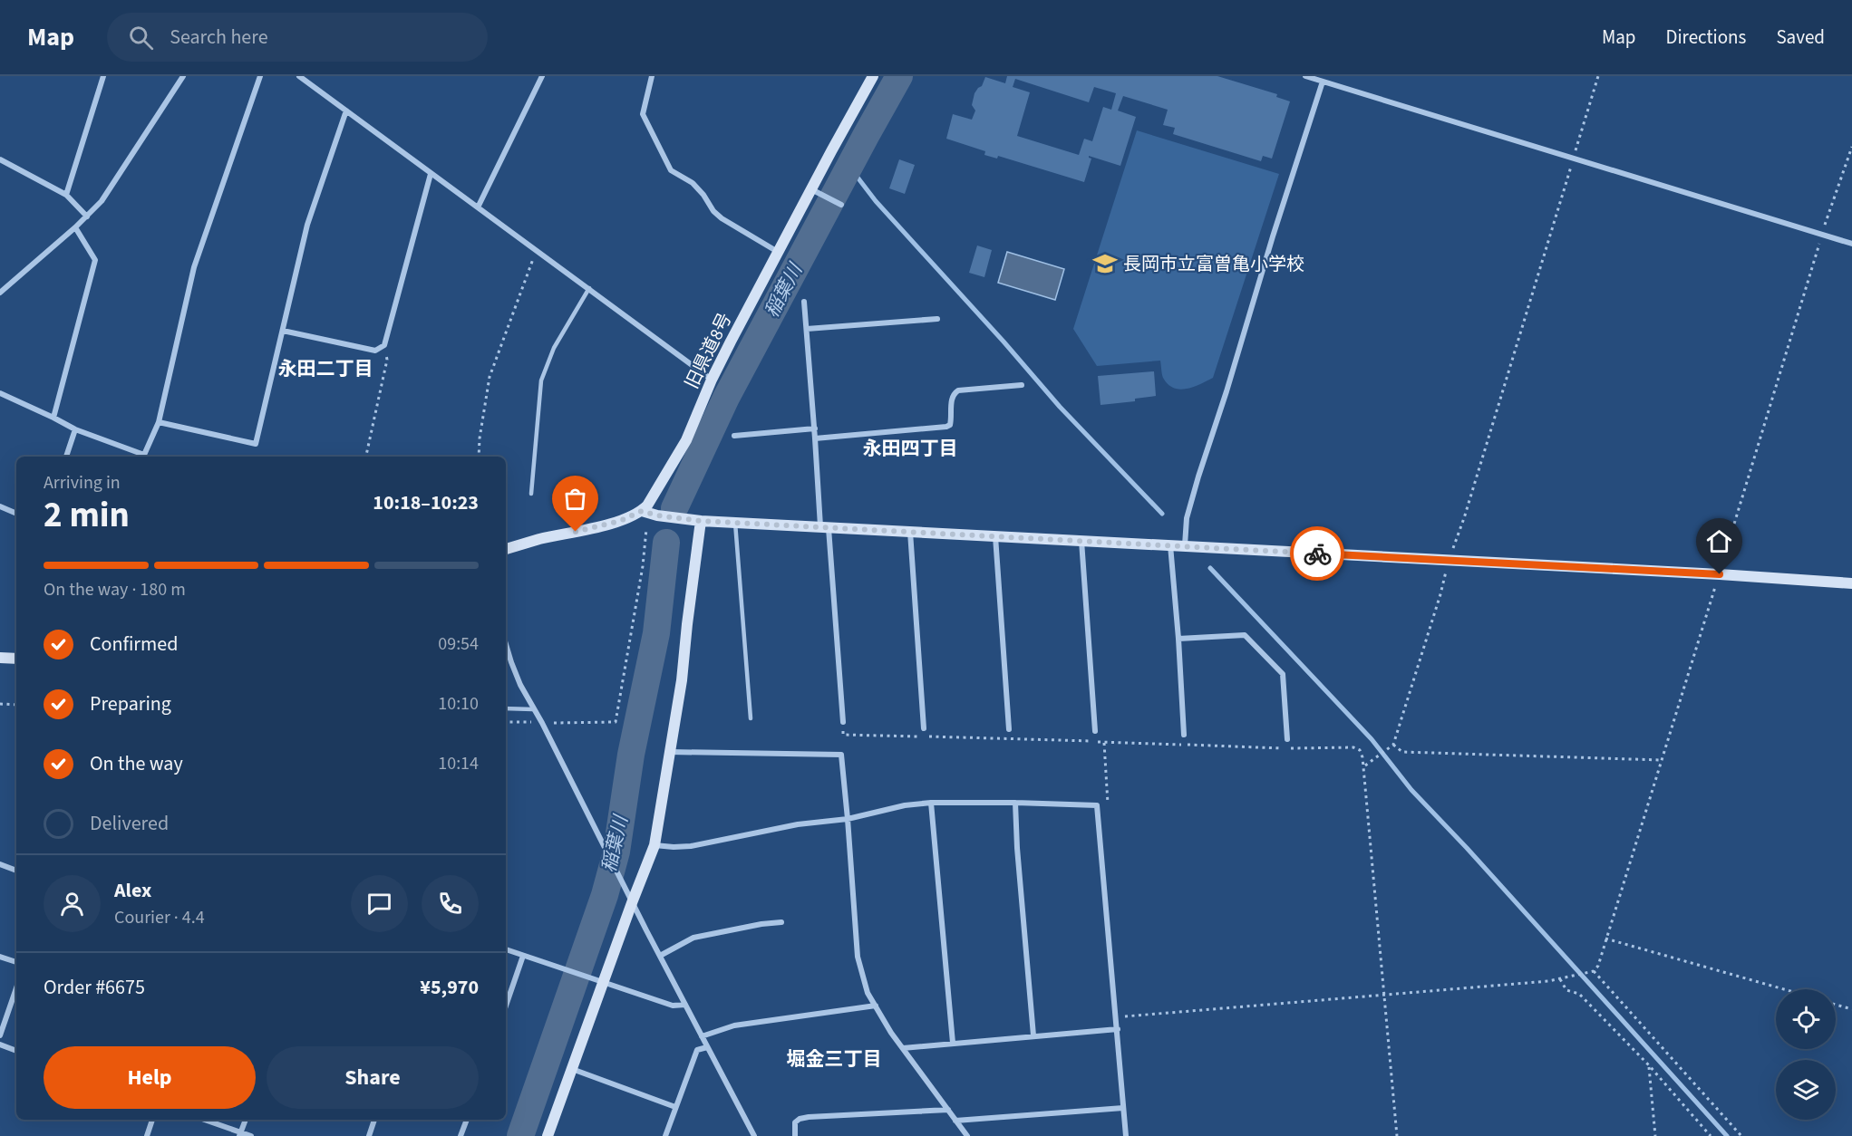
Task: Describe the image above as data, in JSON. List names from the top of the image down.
{
  "streets": {
    "street": ["旧県道8号"]
  },
  "districts": ["永田二丁目", "永田四丁目", "堀金三丁目"],
  "water": ["稲葉川"],
  "places": {
    "school or university": ["長岡市立富曽亀小学校"]
  },
  "page": {
    "header": "Map",
    "search": "Search here",
    "nav": ["Map", "Directions", "Saved"],
    "heading": ["2 min", "Arriving in", "10:18–10:23"],
    "panel": [
      "Alex",
      "Courier · 4.4",
      "Order #6675",
      "¥5,970"
    ],
    "bar": "On the way · 180 m",
    "list": [
      ["Confirmed", "09:54"],
      ["Preparing", "10:10"],
      ["On the way", "10:14"],
      "Delivered"
    ],
    "buttons": ["Help", "Share"]
  }
}
